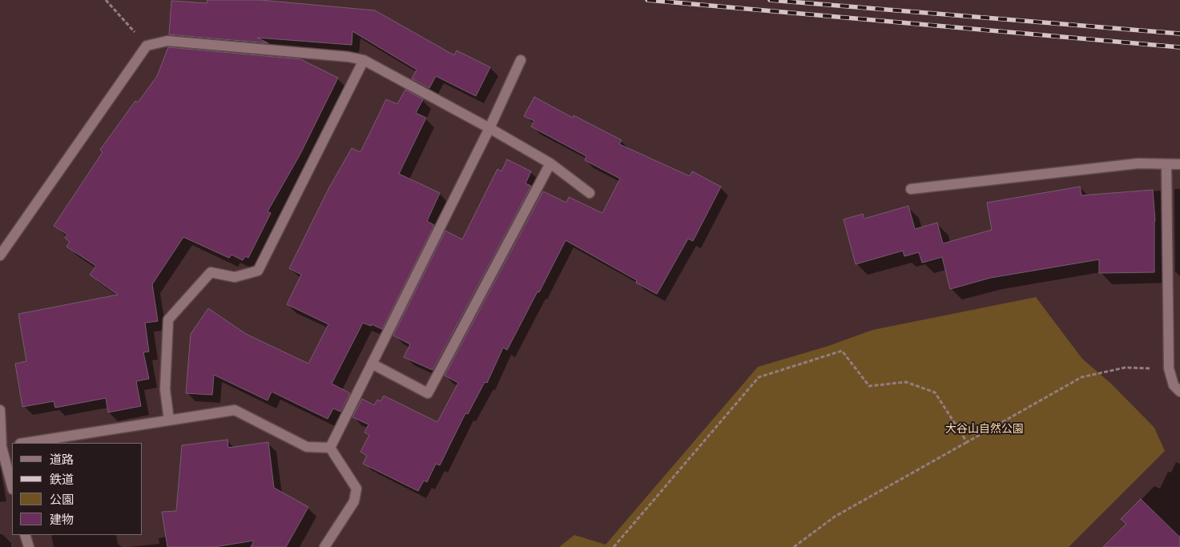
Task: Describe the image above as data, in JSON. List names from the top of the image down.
{
  "parks": ["大谷山自然公園"],
  "legend": [
    "道路",
    "鉄道",
    "公園",
    "建物"
  ]
}
